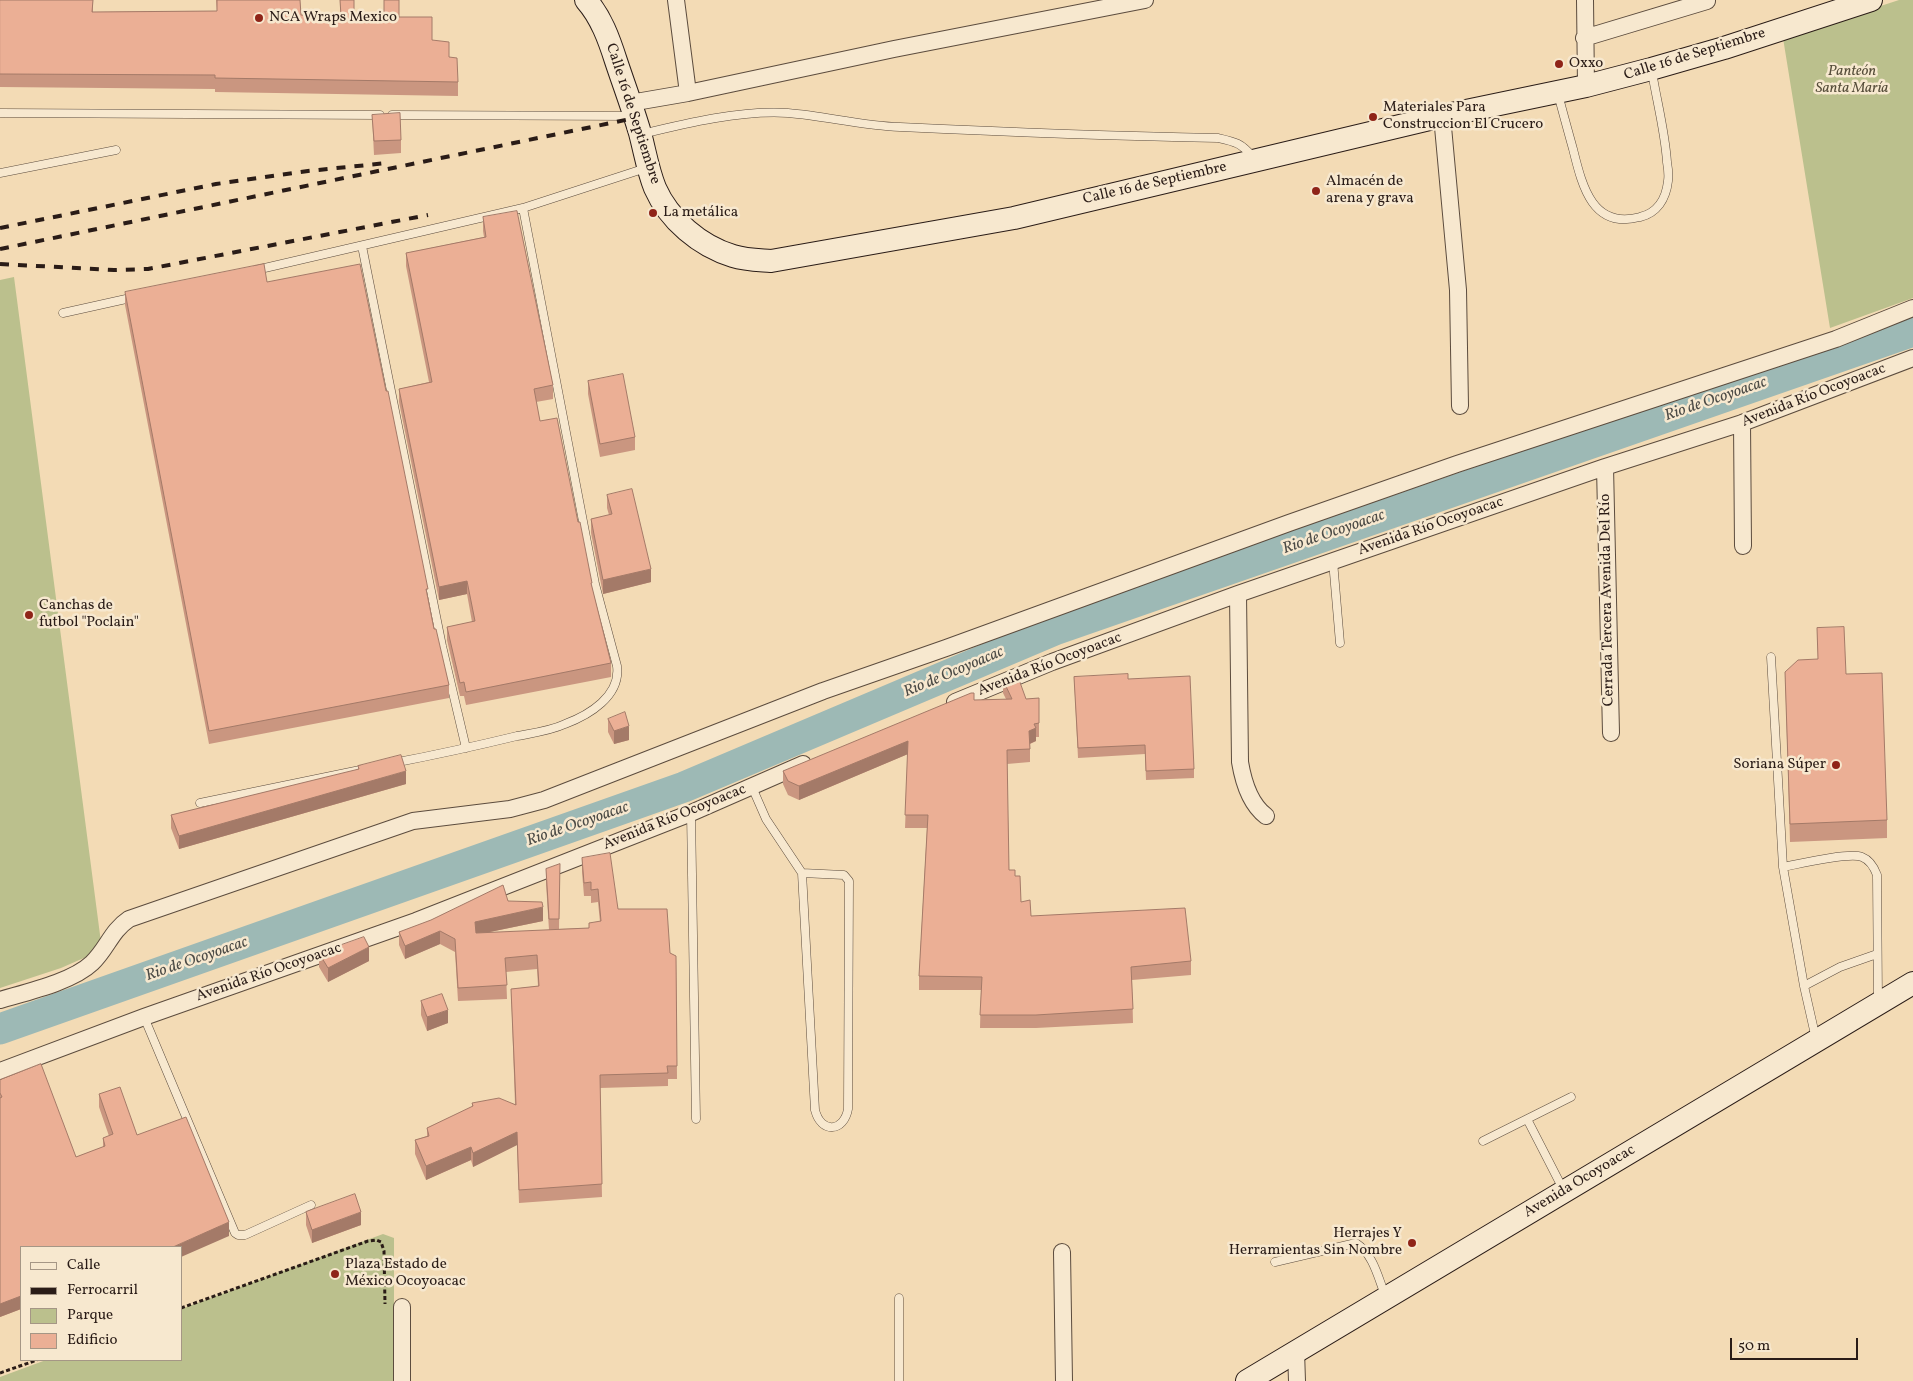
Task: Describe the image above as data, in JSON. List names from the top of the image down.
{
  "streets": {
    "main road": ["Calle 16 de Septiembre", "Avenida Ocoyoacac"],
    "street": ["Avenida Río Ocoyoacac", "Cerrada Tercera Avenida Del Río"]
  },
  "crossings": [
    ["Avenida Río Ocoyoacac", "Cerrada Tercera Avenida Del Río"]
  ],
  "water": ["Rio de Ocoyoacac"],
  "parks": ["Panteón Santa María"],
  "places": [
    "NCA Wraps Mexico",
    "Oxxo",
    "Materiales Para Construccion El Crucero",
    "Almacén de arena y grava",
    "La metálica",
    "Canchas de futbol \"Poclain\"",
    "Soriana Súper",
    "Herrajes Y Herramientas Sin Nombre",
    "Plaza Estado de México Ocoyoacac"
  ],
  "legend": [
    "Calle",
    "Ferrocarril",
    "Parque",
    "Edificio"
  ],
  "scale_bar": "50 m"
}
